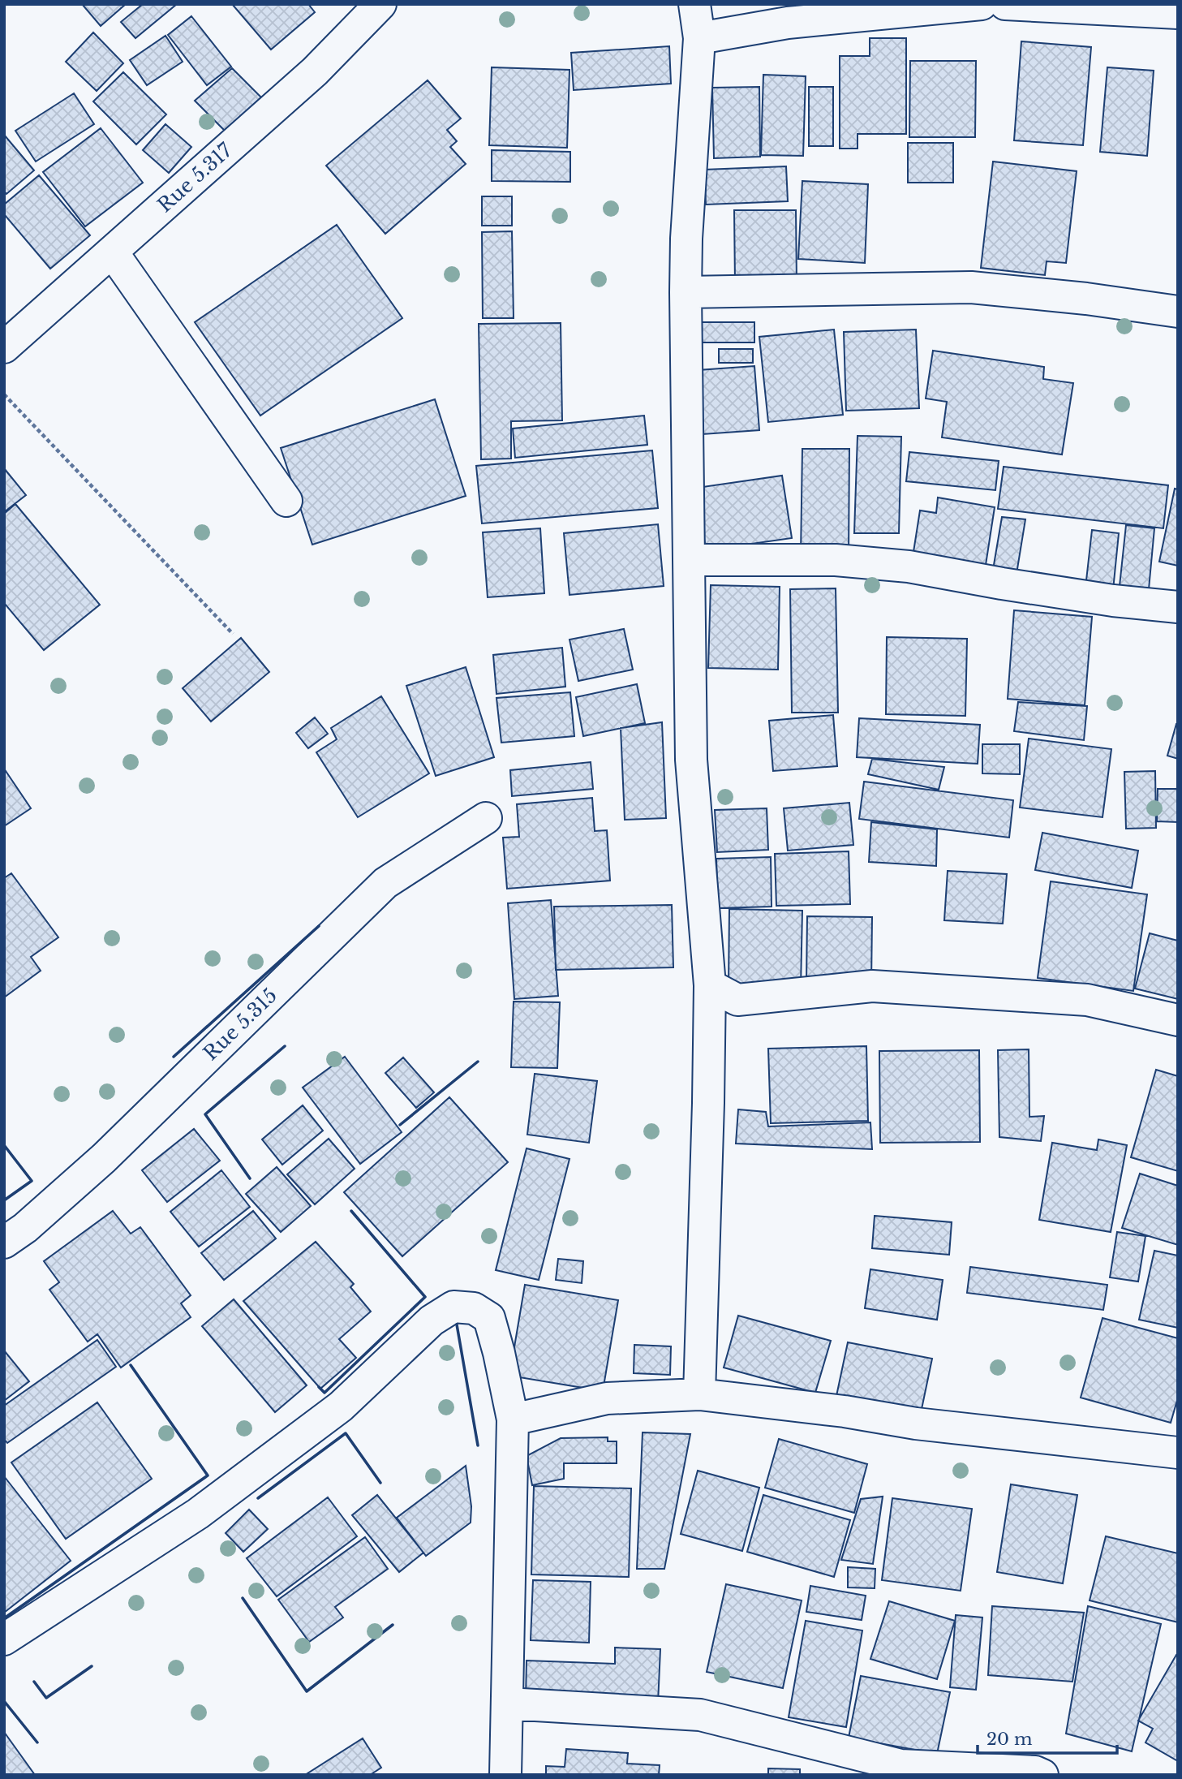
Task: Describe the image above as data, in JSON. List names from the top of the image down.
{
  "streets": {
    "street": ["Rue 5.317", "Rue 5.315"]
  },
  "scale_bar": "20 m"
}
